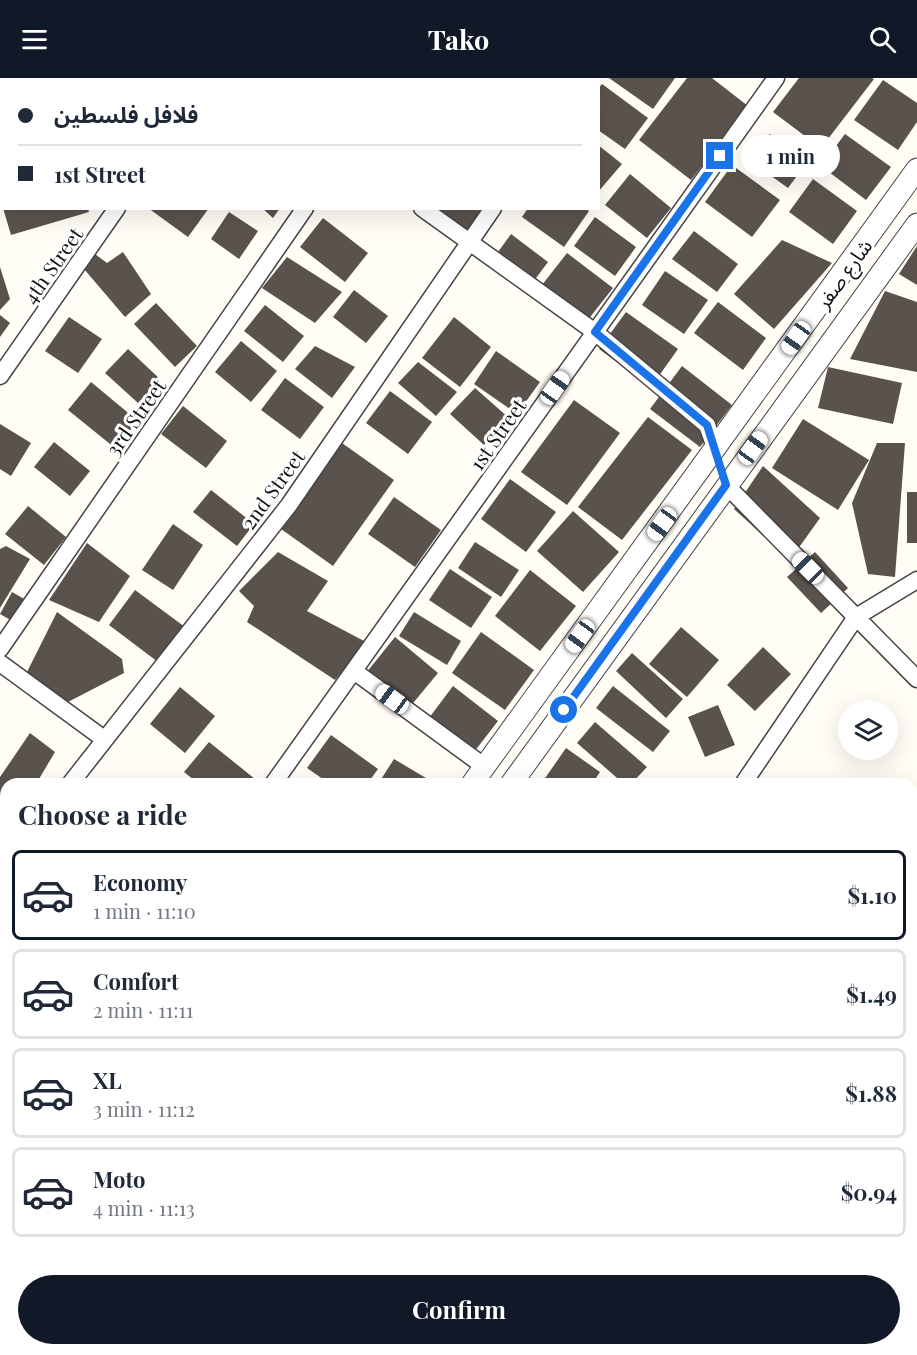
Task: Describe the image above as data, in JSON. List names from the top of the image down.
{
  "streets": {
    "street": [
      "4th Street",
      "شارع صفر",
      "3rd Street",
      "1st Street",
      "2nd Street"
    ]
  },
  "page": {
    "header": "Tako",
    "banner": ["فلافل فلسطين", "1st Street"],
    "bubble": "1 min",
    "heading": "Choose a ride",
    "list": [
      {
        "name": "Economy",
        "note": "1 min · 11:10",
        "value": "$1.10"
      },
      {
        "name": "Comfort",
        "note": "2 min · 11:11",
        "value": "$1.49"
      },
      {
        "name": "XL",
        "note": "3 min · 11:12",
        "value": "$1.88"
      },
      {
        "name": "Moto",
        "note": "4 min · 11:13",
        "value": "$0.94"
      }
    ],
    "buttons": "Confirm"
  }
}
